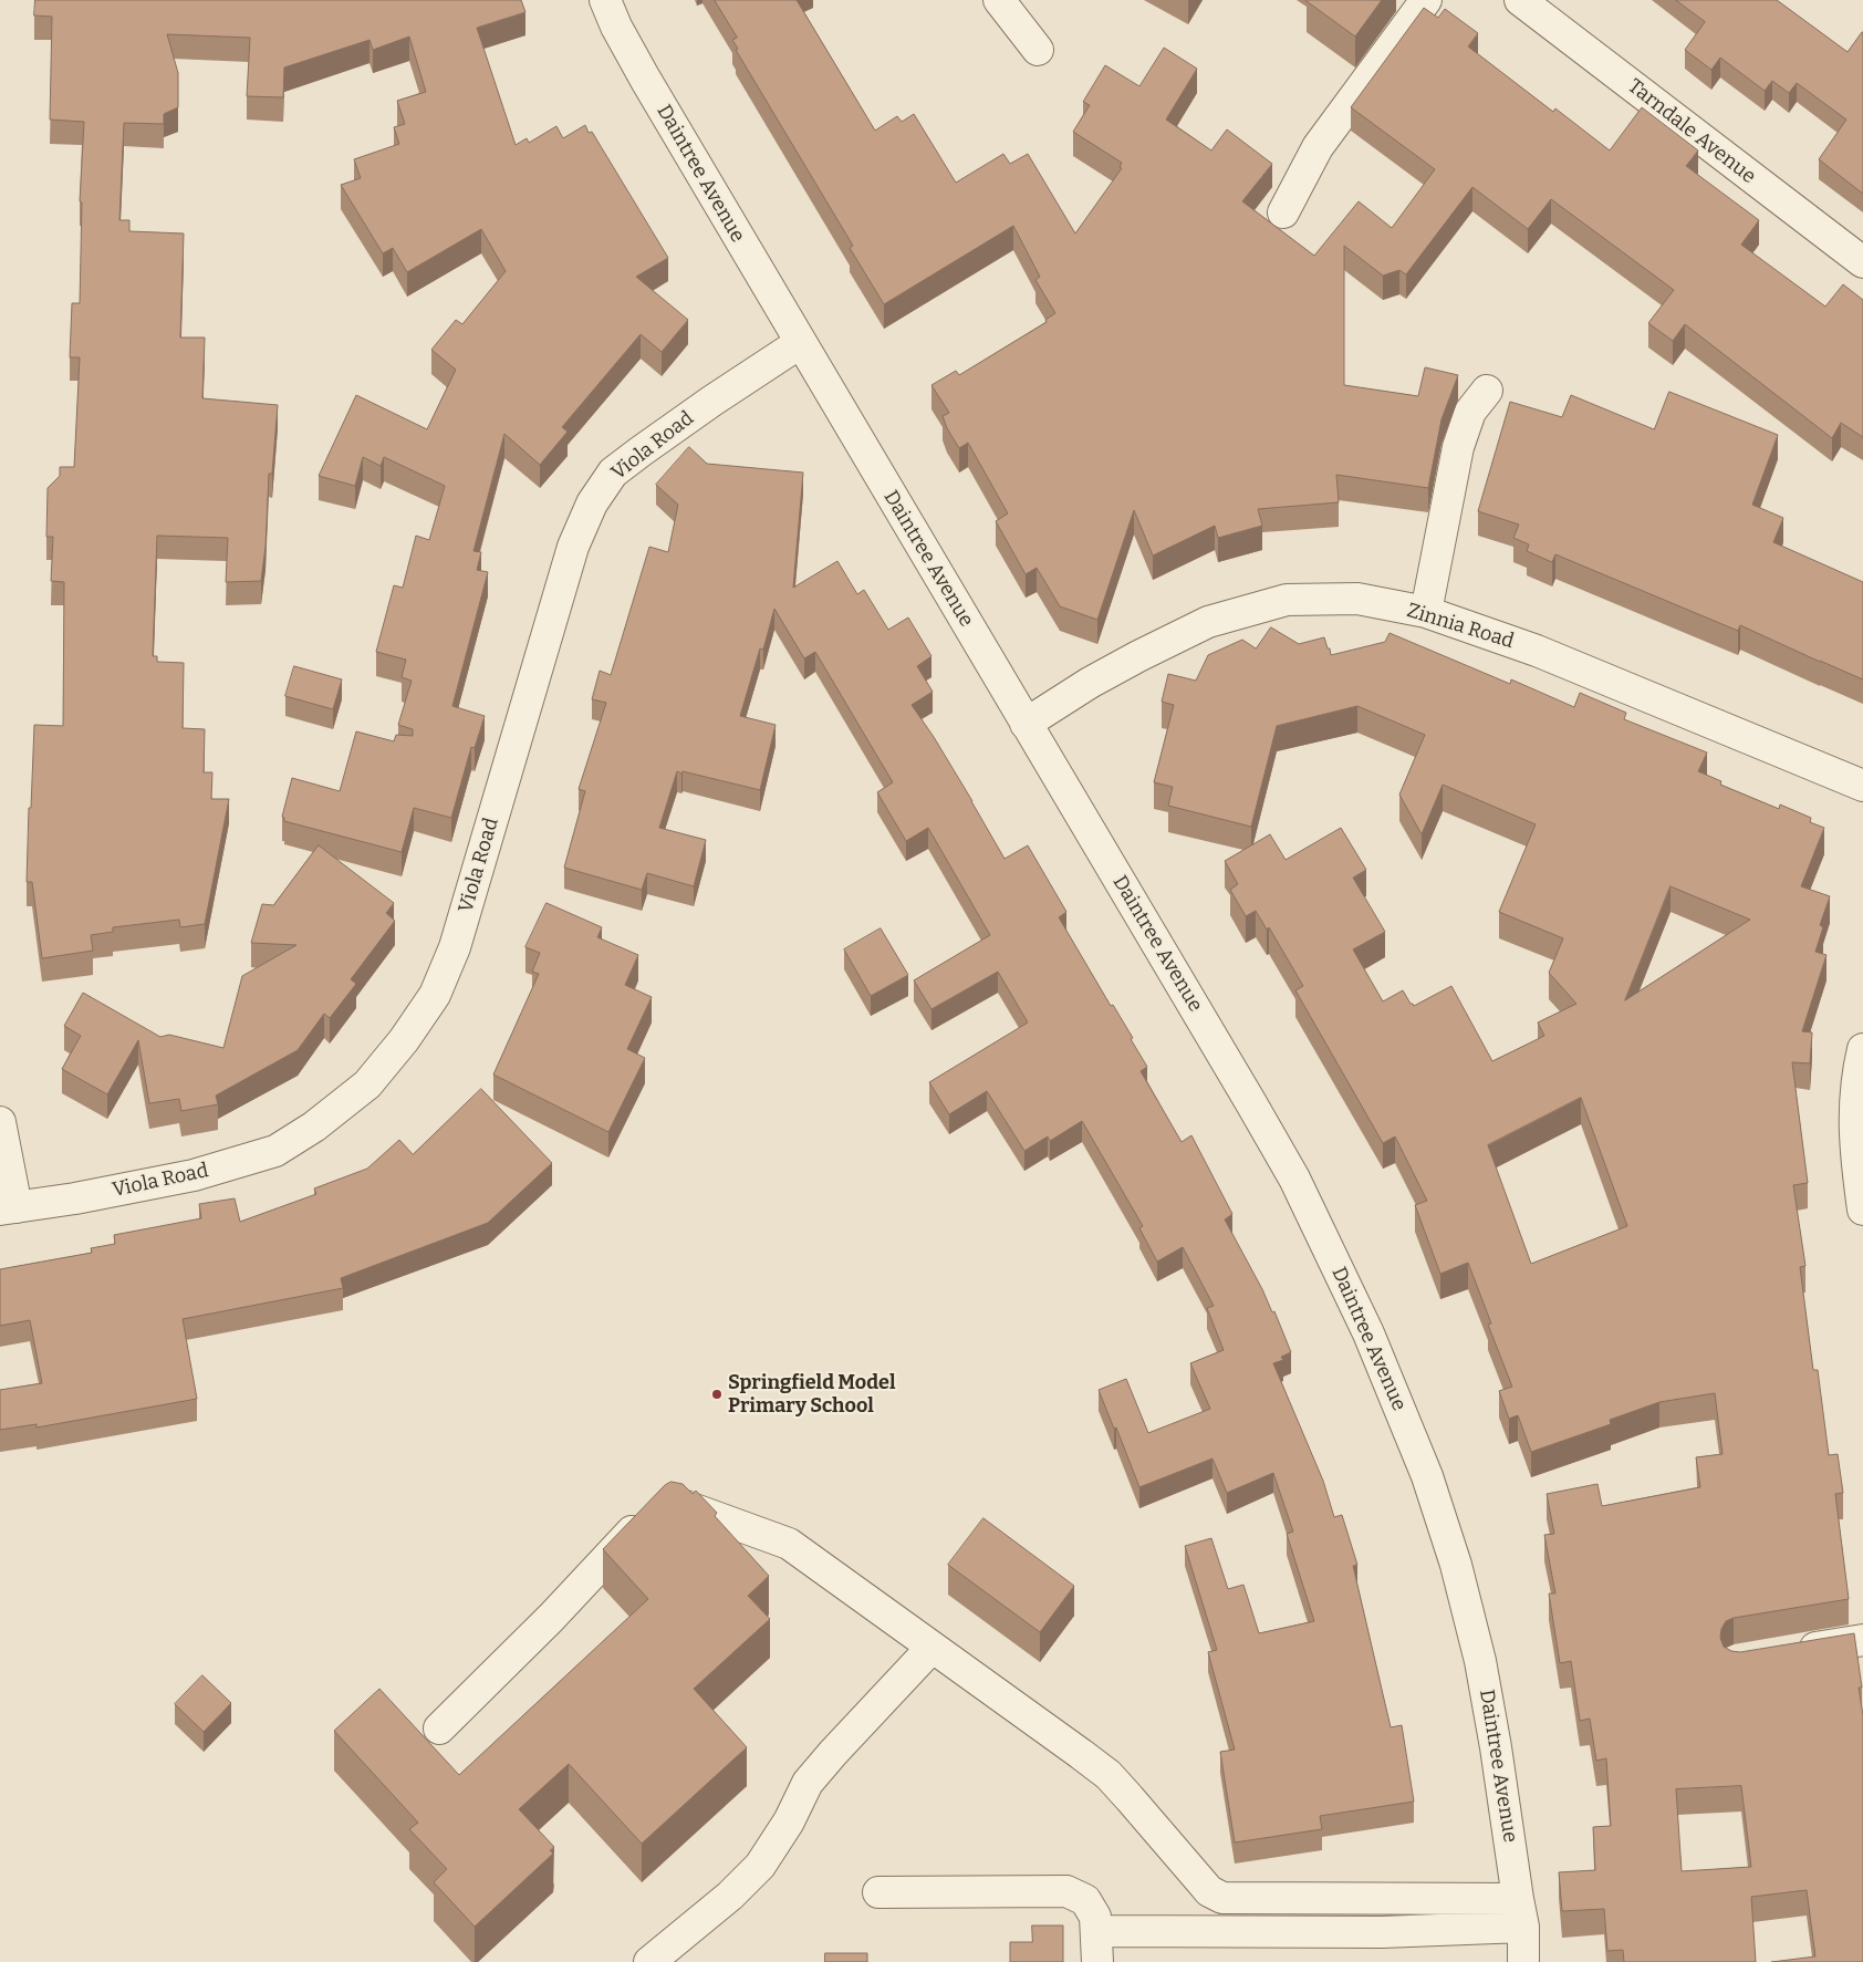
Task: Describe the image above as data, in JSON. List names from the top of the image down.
{
  "streets": {
    "street": [
      "Tarndale Avenue",
      "Daintree Avenue",
      "Viola Road",
      "Zinnia Road"
    ]
  },
  "crossings": [
    ["Daintree Avenue", "Viola Road"],
    ["Daintree Avenue", "Zinnia Road"]
  ],
  "places": ["Springfield Model Primary School"]
}
